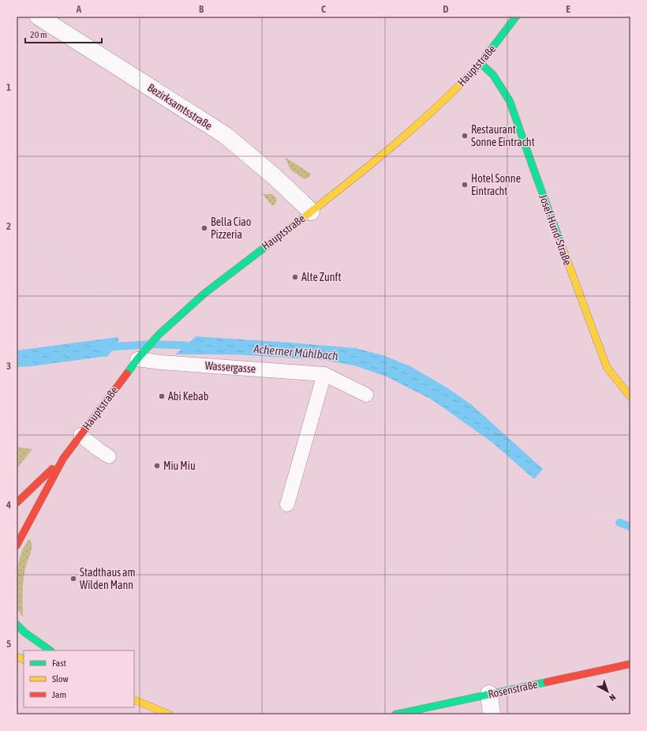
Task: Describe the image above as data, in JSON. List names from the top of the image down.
{
  "streets": {
    "main road": ["Hauptstraße", "Josef-Hund-Straße", "Rosenstraße"],
    "street": ["Bezirksamtsstraße"],
    "lane": ["Wassergasse"]
  },
  "crossings": [
    ["Hauptstraße", "Bezirksamtsstraße"],
    ["Hauptstraße", "Josef-Hund-Straße"],
    ["Hauptstraße", "Wassergasse"]
  ],
  "water": ["Acherner Mühlbach"],
  "places": [
    "Restaurant Sonne Eintracht",
    "Hotel Sonne Eintracht",
    "Bella Ciao Pizzeria",
    "Alte Zunft",
    "Abi Kebab",
    "Miu Miu",
    "Stadthaus am Wilden Mann"
  ],
  "legend": ["Fast", "Slow", "Jam"],
  "scale_bar": "20 m",
  "north": "bottom right",
  "grid": {
    "columns": [
      "A",
      "B",
      "C",
      "D",
      "E"
    ],
    "rows": [
      "1",
      "2",
      "3",
      "4",
      "5"
    ]
  }
}
